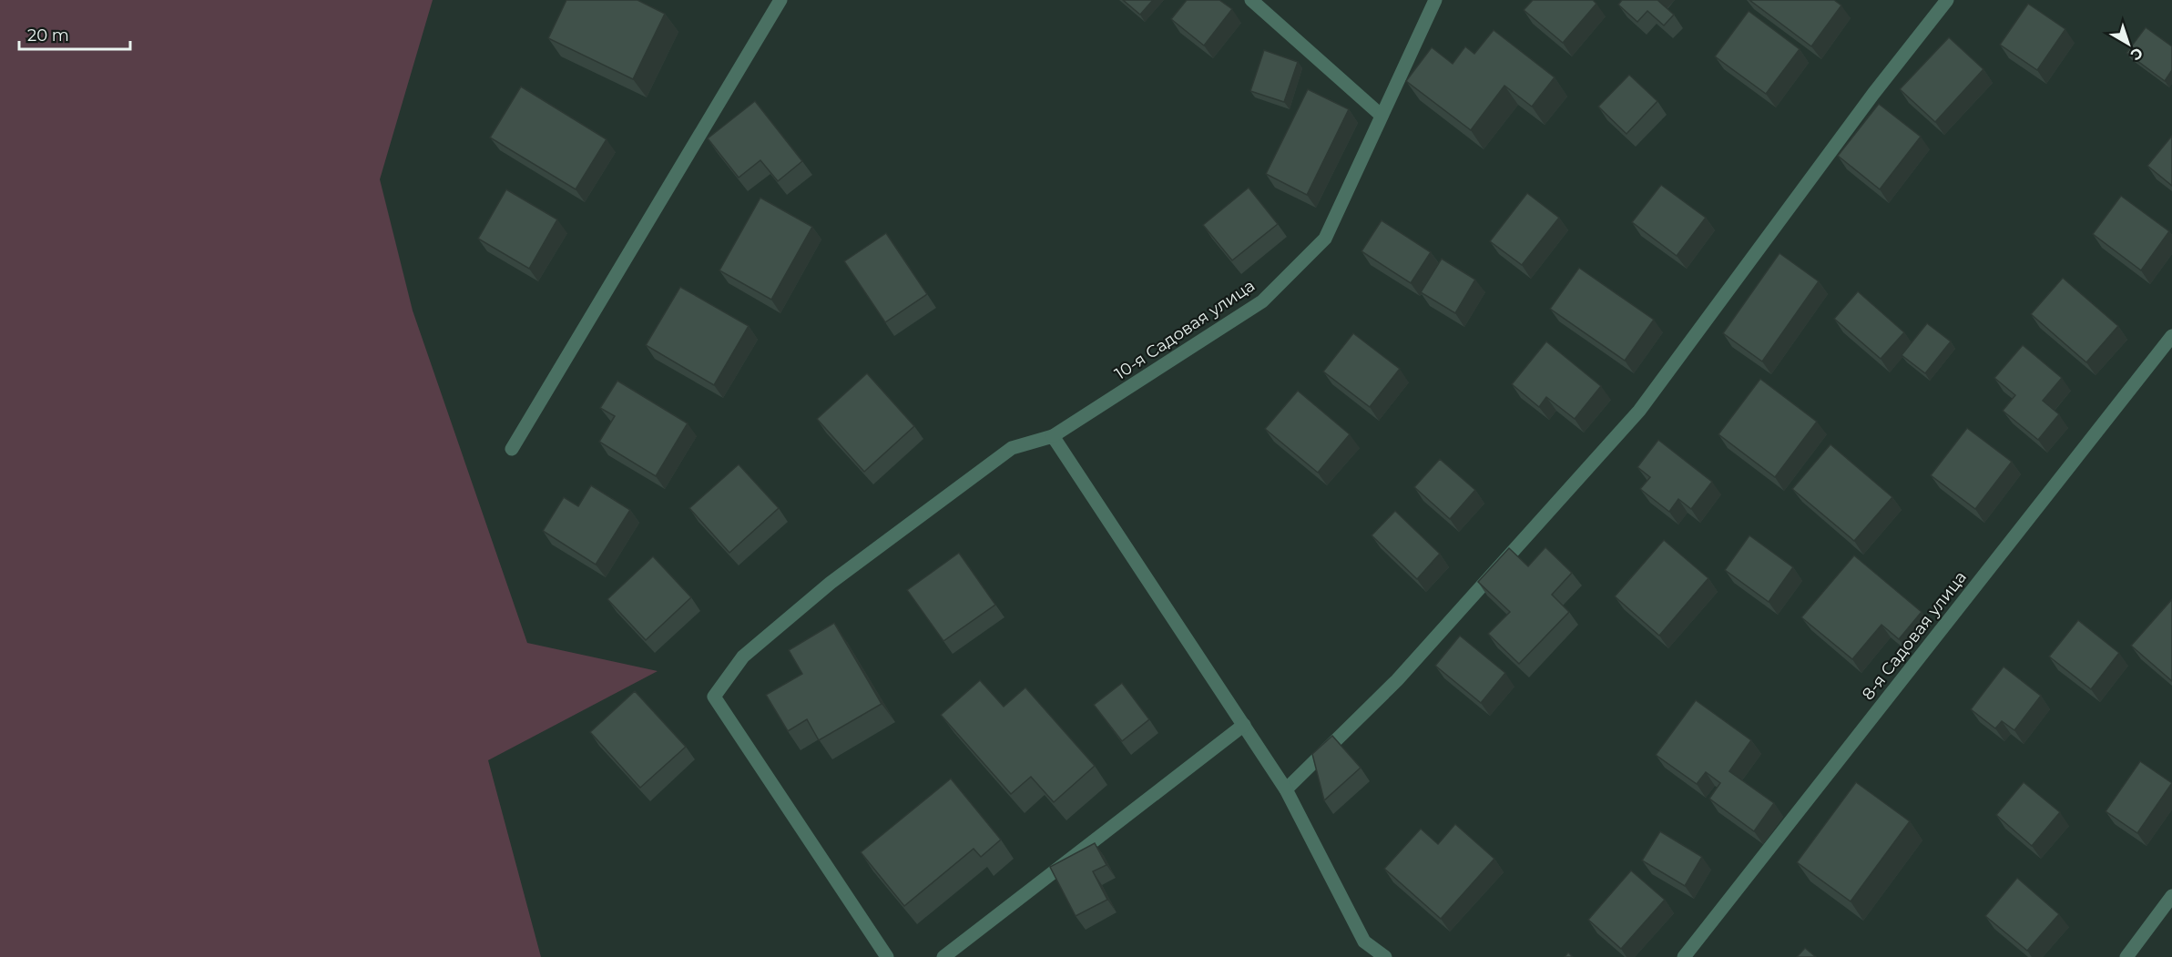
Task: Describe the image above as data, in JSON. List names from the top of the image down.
{
  "streets": {
    "street": ["10-я Садовая улица", "8-я Садовая улица"]
  },
  "scale_bar": "20 m",
  "north": "bottom right"
}
